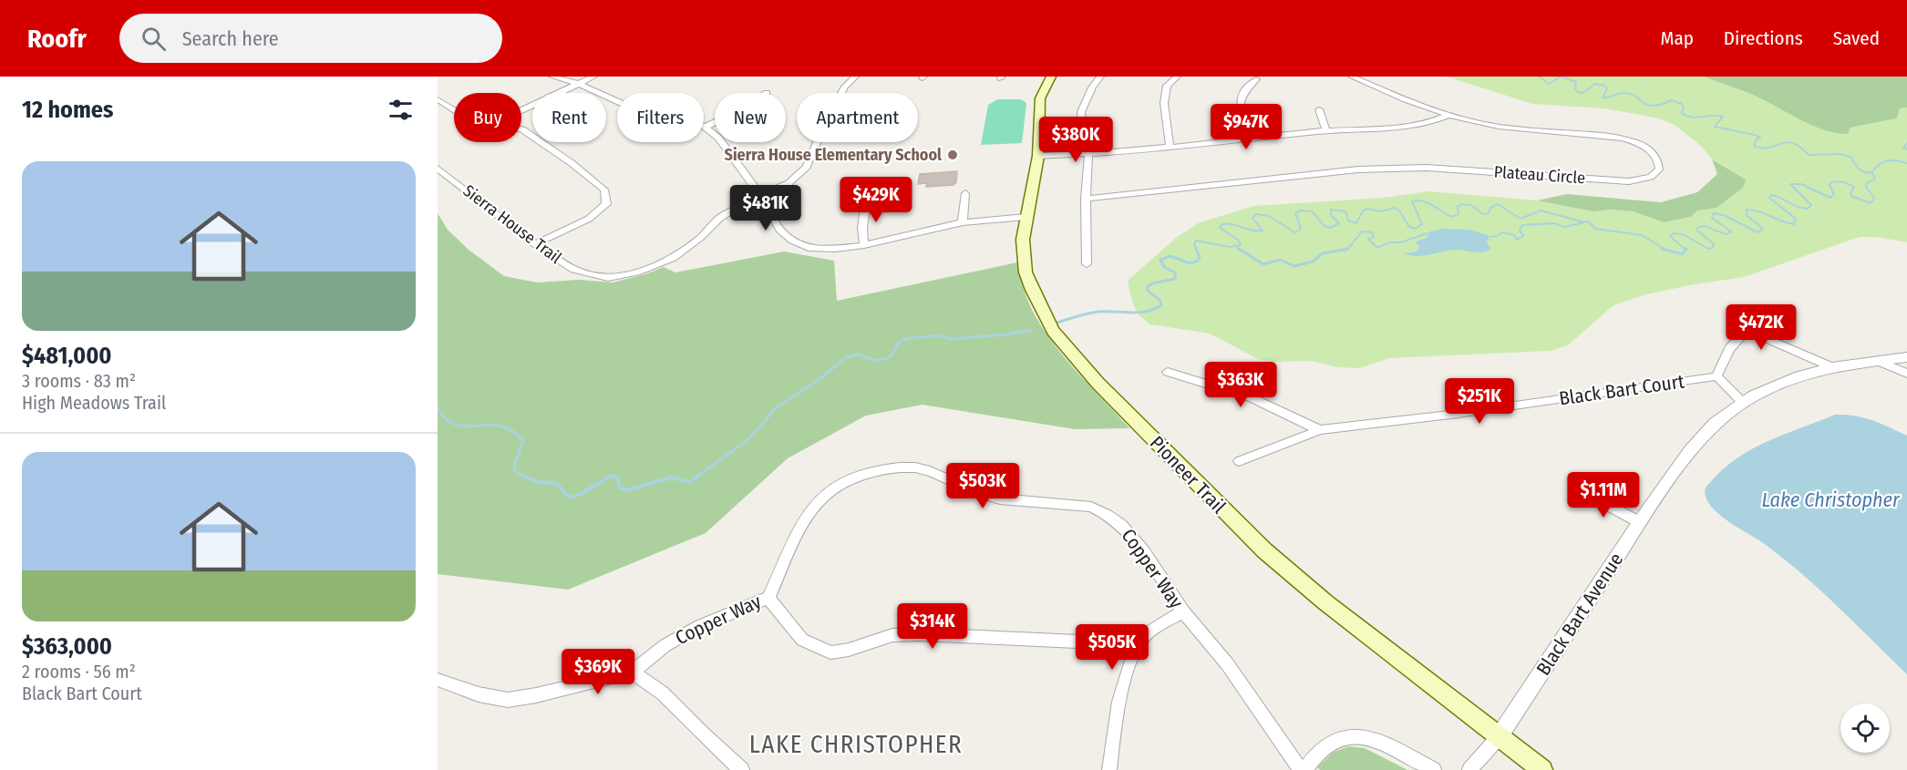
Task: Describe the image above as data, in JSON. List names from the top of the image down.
{
  "streets": {
    "main road": ["Pioneer Trail"],
    "street": [
      "Plateau Circle",
      "Sierra House Trail",
      "Black Bart Court",
      "Copper Way",
      "Black Bart Avenue"
    ]
  },
  "crossings": [
    ["Pioneer Trail", "Black Bart Avenue"]
  ],
  "districts": ["LAKE CHRISTOPHER"],
  "water": ["Lake Christopher"],
  "places": ["Sierra House Elementary School"],
  "page": {
    "header": "Roofr",
    "search": "Search here",
    "nav": ["Map", "Directions", "Saved"],
    "heading": "12 homes",
    "chip": [
      "Buy",
      "Rent",
      "Filters",
      "New",
      "Apartment"
    ],
    "price": [
      "$947K",
      "$380K",
      "$429K",
      "$481K",
      "$472K",
      "$363K",
      "$251K",
      "$503K",
      "$1.11M",
      "$314K",
      "$505K",
      "$369K"
    ],
    "list": [
      {
        "name": "$481,000",
        "note": "3 rooms · 83 m² · High Meadows Trail"
      },
      {
        "name": "$363,000",
        "note": "2 rooms · 56 m² · Black Bart Court"
      }
    ]
  }
}
